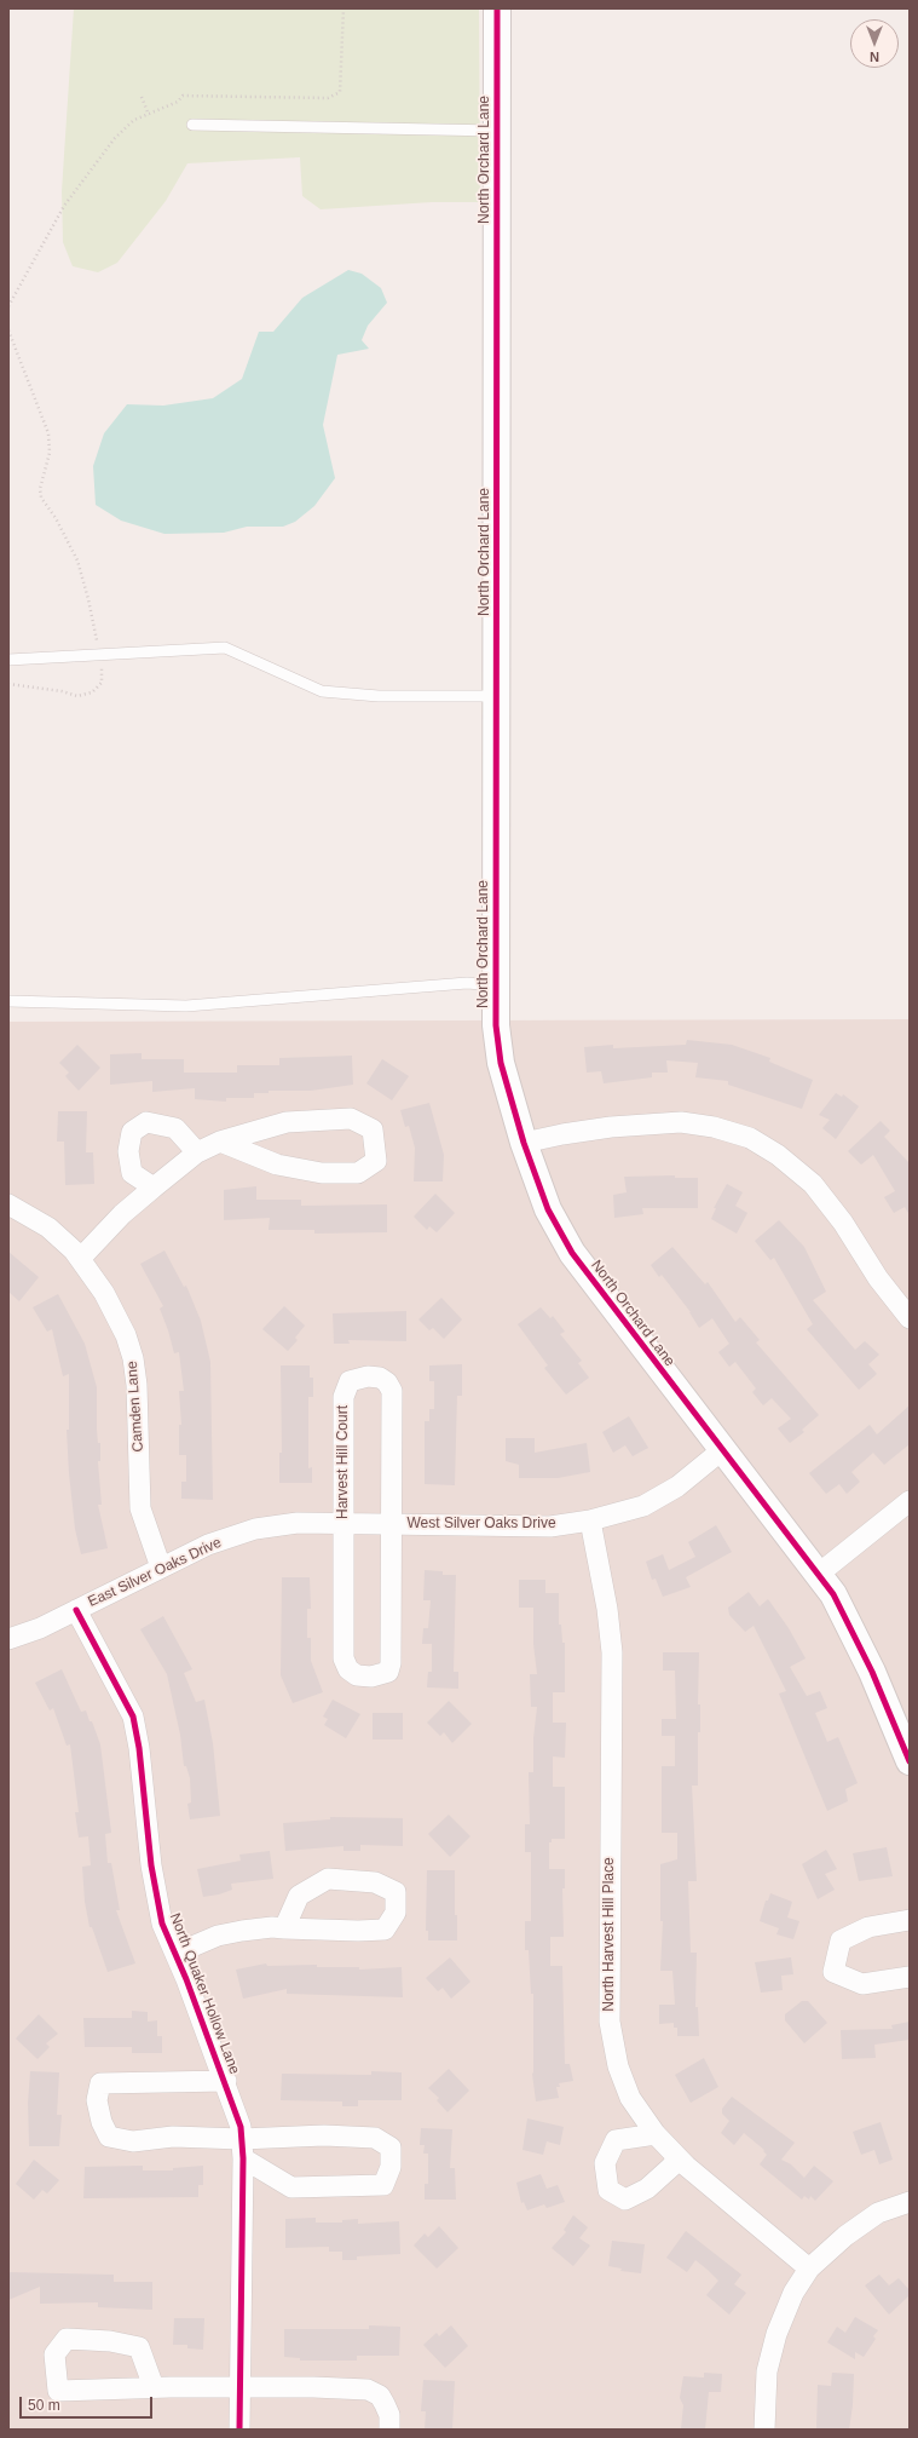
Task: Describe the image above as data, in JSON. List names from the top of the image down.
{
  "streets": {
    "street": [
      "North Orchard Lane",
      "Camden Lane",
      "Harvest Hill Court",
      "West Silver Oaks Drive",
      "East Silver Oaks Drive",
      "North Harvest Hill Place",
      "North Quaker Hollow Lane"
    ]
  },
  "crossings": [
    ["North Orchard Lane", "West Silver Oaks Drive"],
    ["Camden Lane", "East Silver Oaks Drive"],
    ["Harvest Hill Court", "West Silver Oaks Drive"],
    ["Harvest Hill Court", "East Silver Oaks Drive"],
    ["West Silver Oaks Drive", "East Silver Oaks Drive"],
    ["West Silver Oaks Drive", "North Harvest Hill Place"],
    ["East Silver Oaks Drive", "North Quaker Hollow Lane"]
  ],
  "scale_bar": "50 m",
  "north": "bottom"
}
